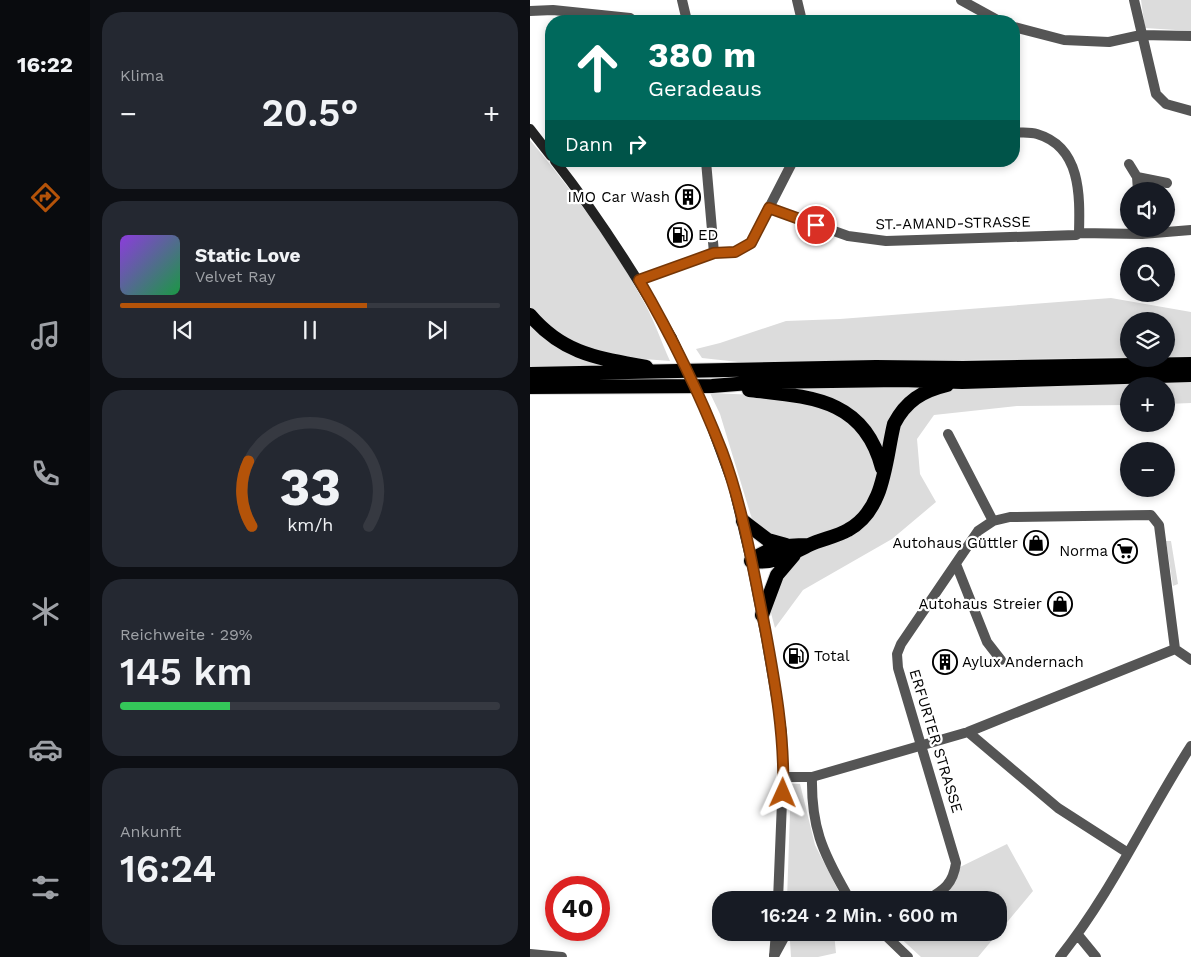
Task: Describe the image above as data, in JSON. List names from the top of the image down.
{
  "streets": {
    "street": ["ST.-AMAND-STRASSE", "ERFURTER STRASSE"]
  },
  "places": {
    "building": ["IMO Car Wash", "Aylux Andernach"],
    "fuel station": ["ED", "Total"],
    "shop": ["Autohaus Güttler", "Autohaus Streier"],
    "supermarket": ["Norma"]
  },
  "page": {
    "tabs": "16:22",
    "tile": [
      "Klima",
      ["Reichweite · 29%", "145 km"],
      ["Ankunft", "16:24"]
    ],
    "turn": ["380 m", "Geradeaus"],
    "heat": ["−", "20.5°", "+"],
    "then": "Dann",
    "map_buttons": ["+", "−"],
    "song": ["Static Love", "Velvet Ray"],
    "limit": "40",
    "trip": "16:24 · 2 Min. · 600 m",
    "gauge": ["33", "km/h"]
  }
}
